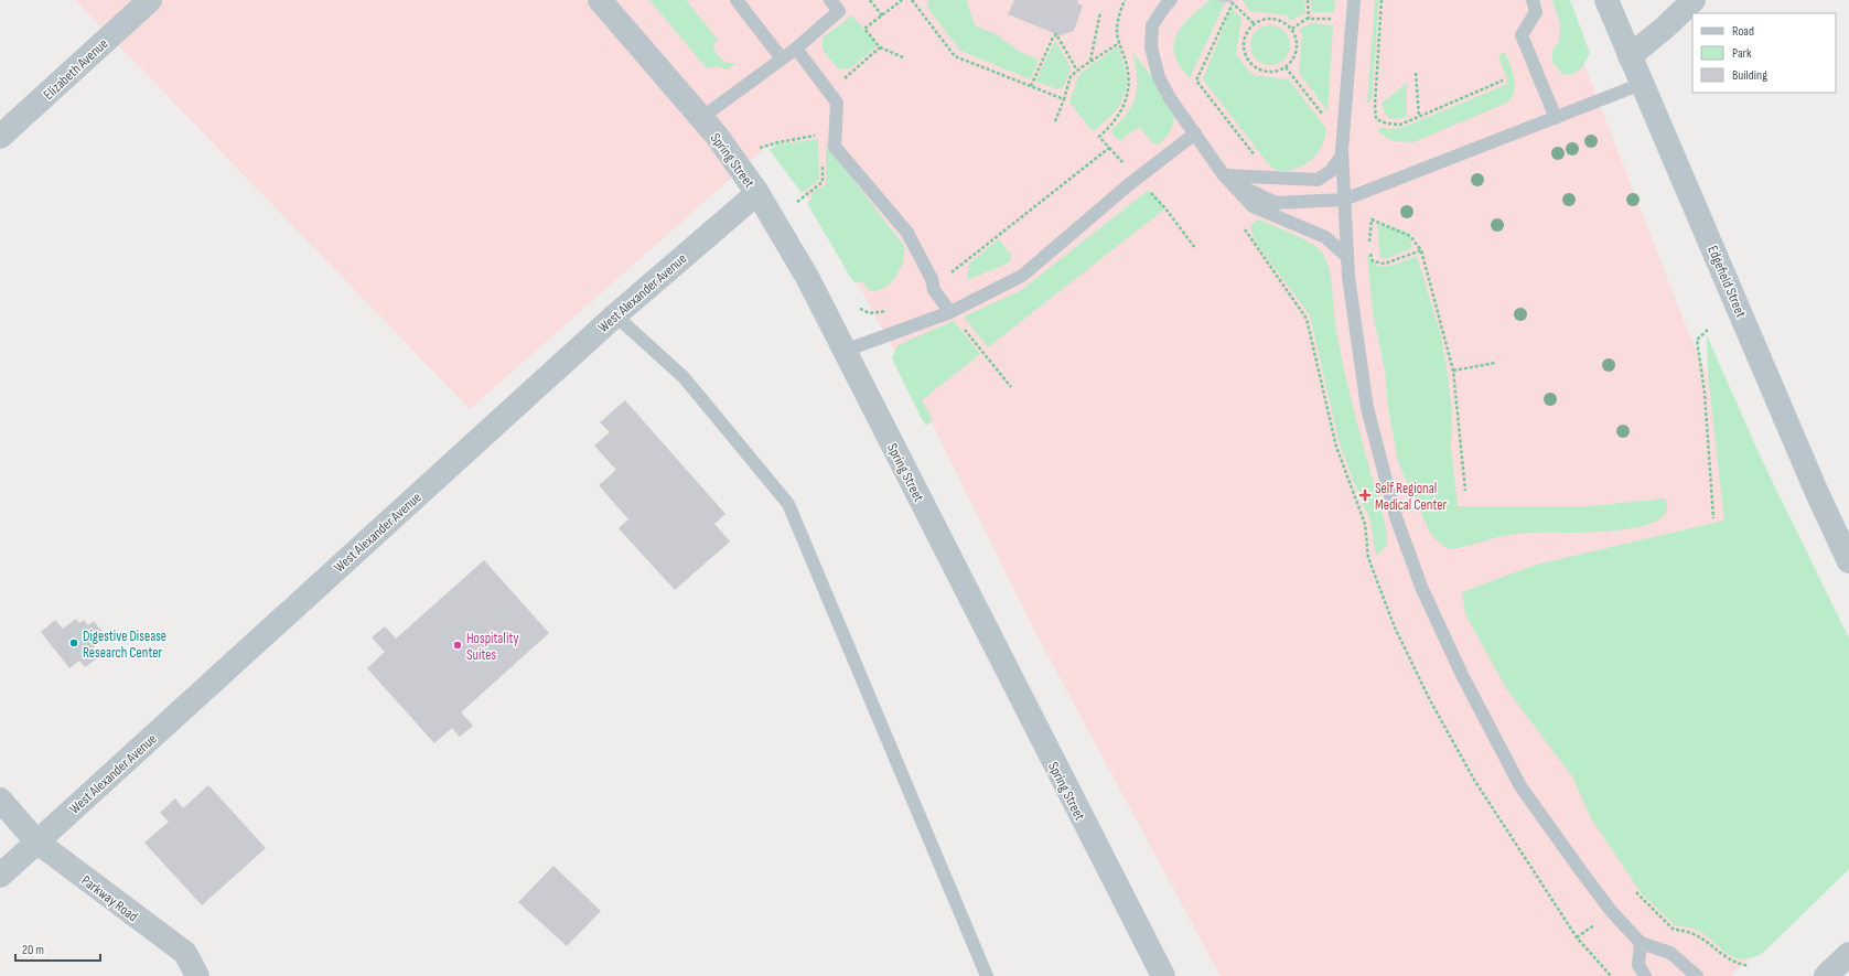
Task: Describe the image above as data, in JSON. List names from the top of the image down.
{
  "streets": {
    "street": [
      "Elizabeth Avenue",
      "Spring Street",
      "Edgefield Street",
      "West Alexander Avenue",
      "Parkway Road"
    ]
  },
  "crossings": [
    ["Spring Street", "West Alexander Avenue"],
    ["West Alexander Avenue", "Parkway Road"]
  ],
  "places": {
    "health": ["Self Regional Medical Center"],
    "other": ["Digestive Disease Research Center", "Hospitality Suites"]
  },
  "legend": ["Road", "Park", "Building"],
  "scale_bar": "20 m"
}
